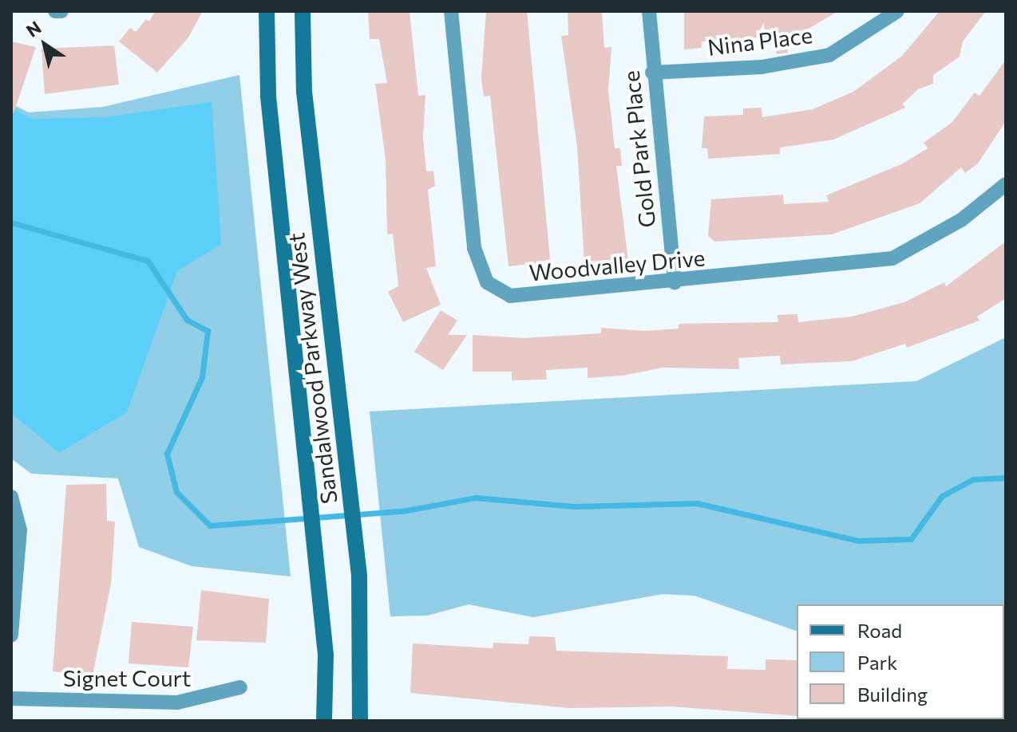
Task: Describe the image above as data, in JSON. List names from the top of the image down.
{
  "streets": {
    "main road": ["Sandalwood Parkway West"],
    "street": [
      "Nina Place",
      "Gold Park Place",
      "Woodvalley Drive",
      "Signet Court"
    ]
  },
  "crossings": [
    ["Nina Place", "Gold Park Place"],
    ["Gold Park Place", "Woodvalley Drive"]
  ],
  "legend": ["Road", "Park", "Building"],
  "north": "top left"
}
